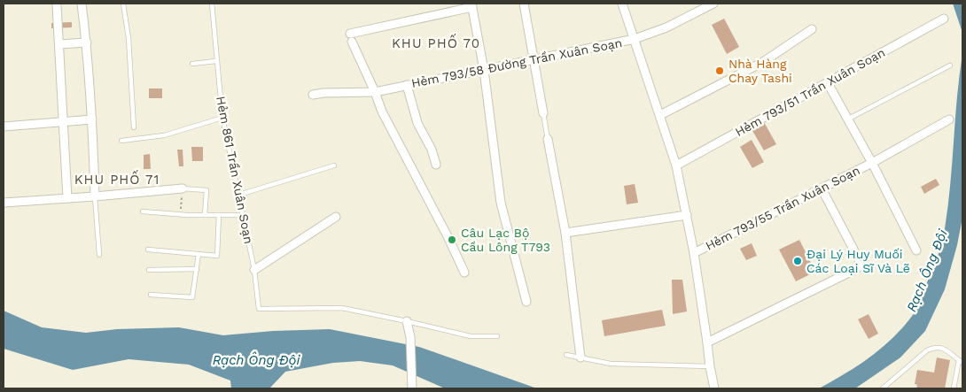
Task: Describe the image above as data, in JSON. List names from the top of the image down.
{
  "streets": {
    "street": ["Hẻm 793/58 Đường Trần Xuân Soạn", "Hẻm 793/51 Trần Xuân Soạn", "Hẻm 793/55 Trần Xuân Soạn"],
    "lane": ["Hẻm 861 Trần Xuân Soạn"]
  },
  "crossings": [
    ["Hẻm 793/51 Trần Xuân Soạn", "Hẻm 793/55 Trần Xuân Soạn"]
  ],
  "districts": ["KHU PHỐ 70", "KHU PHỐ 71"],
  "water": ["Rạch Ông Đội"],
  "places": ["Nhà Hàng Chay Tashi", "Câu Lạc Bộ Cầu Lông T793", "Đại Lý Huy Muối Các Loại Sĩ Và Lẽ"]
}
